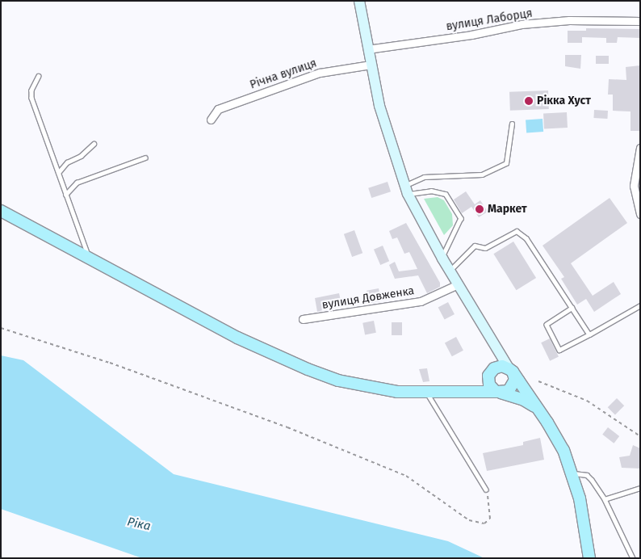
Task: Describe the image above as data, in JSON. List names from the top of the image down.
{
  "streets": {
    "street": ["вулиця Лаборця", "Річна вулиця", "вулиця Довженка"]
  },
  "water": ["Ріка"],
  "places": ["Рікка Хуст", "Маркет"]
}
